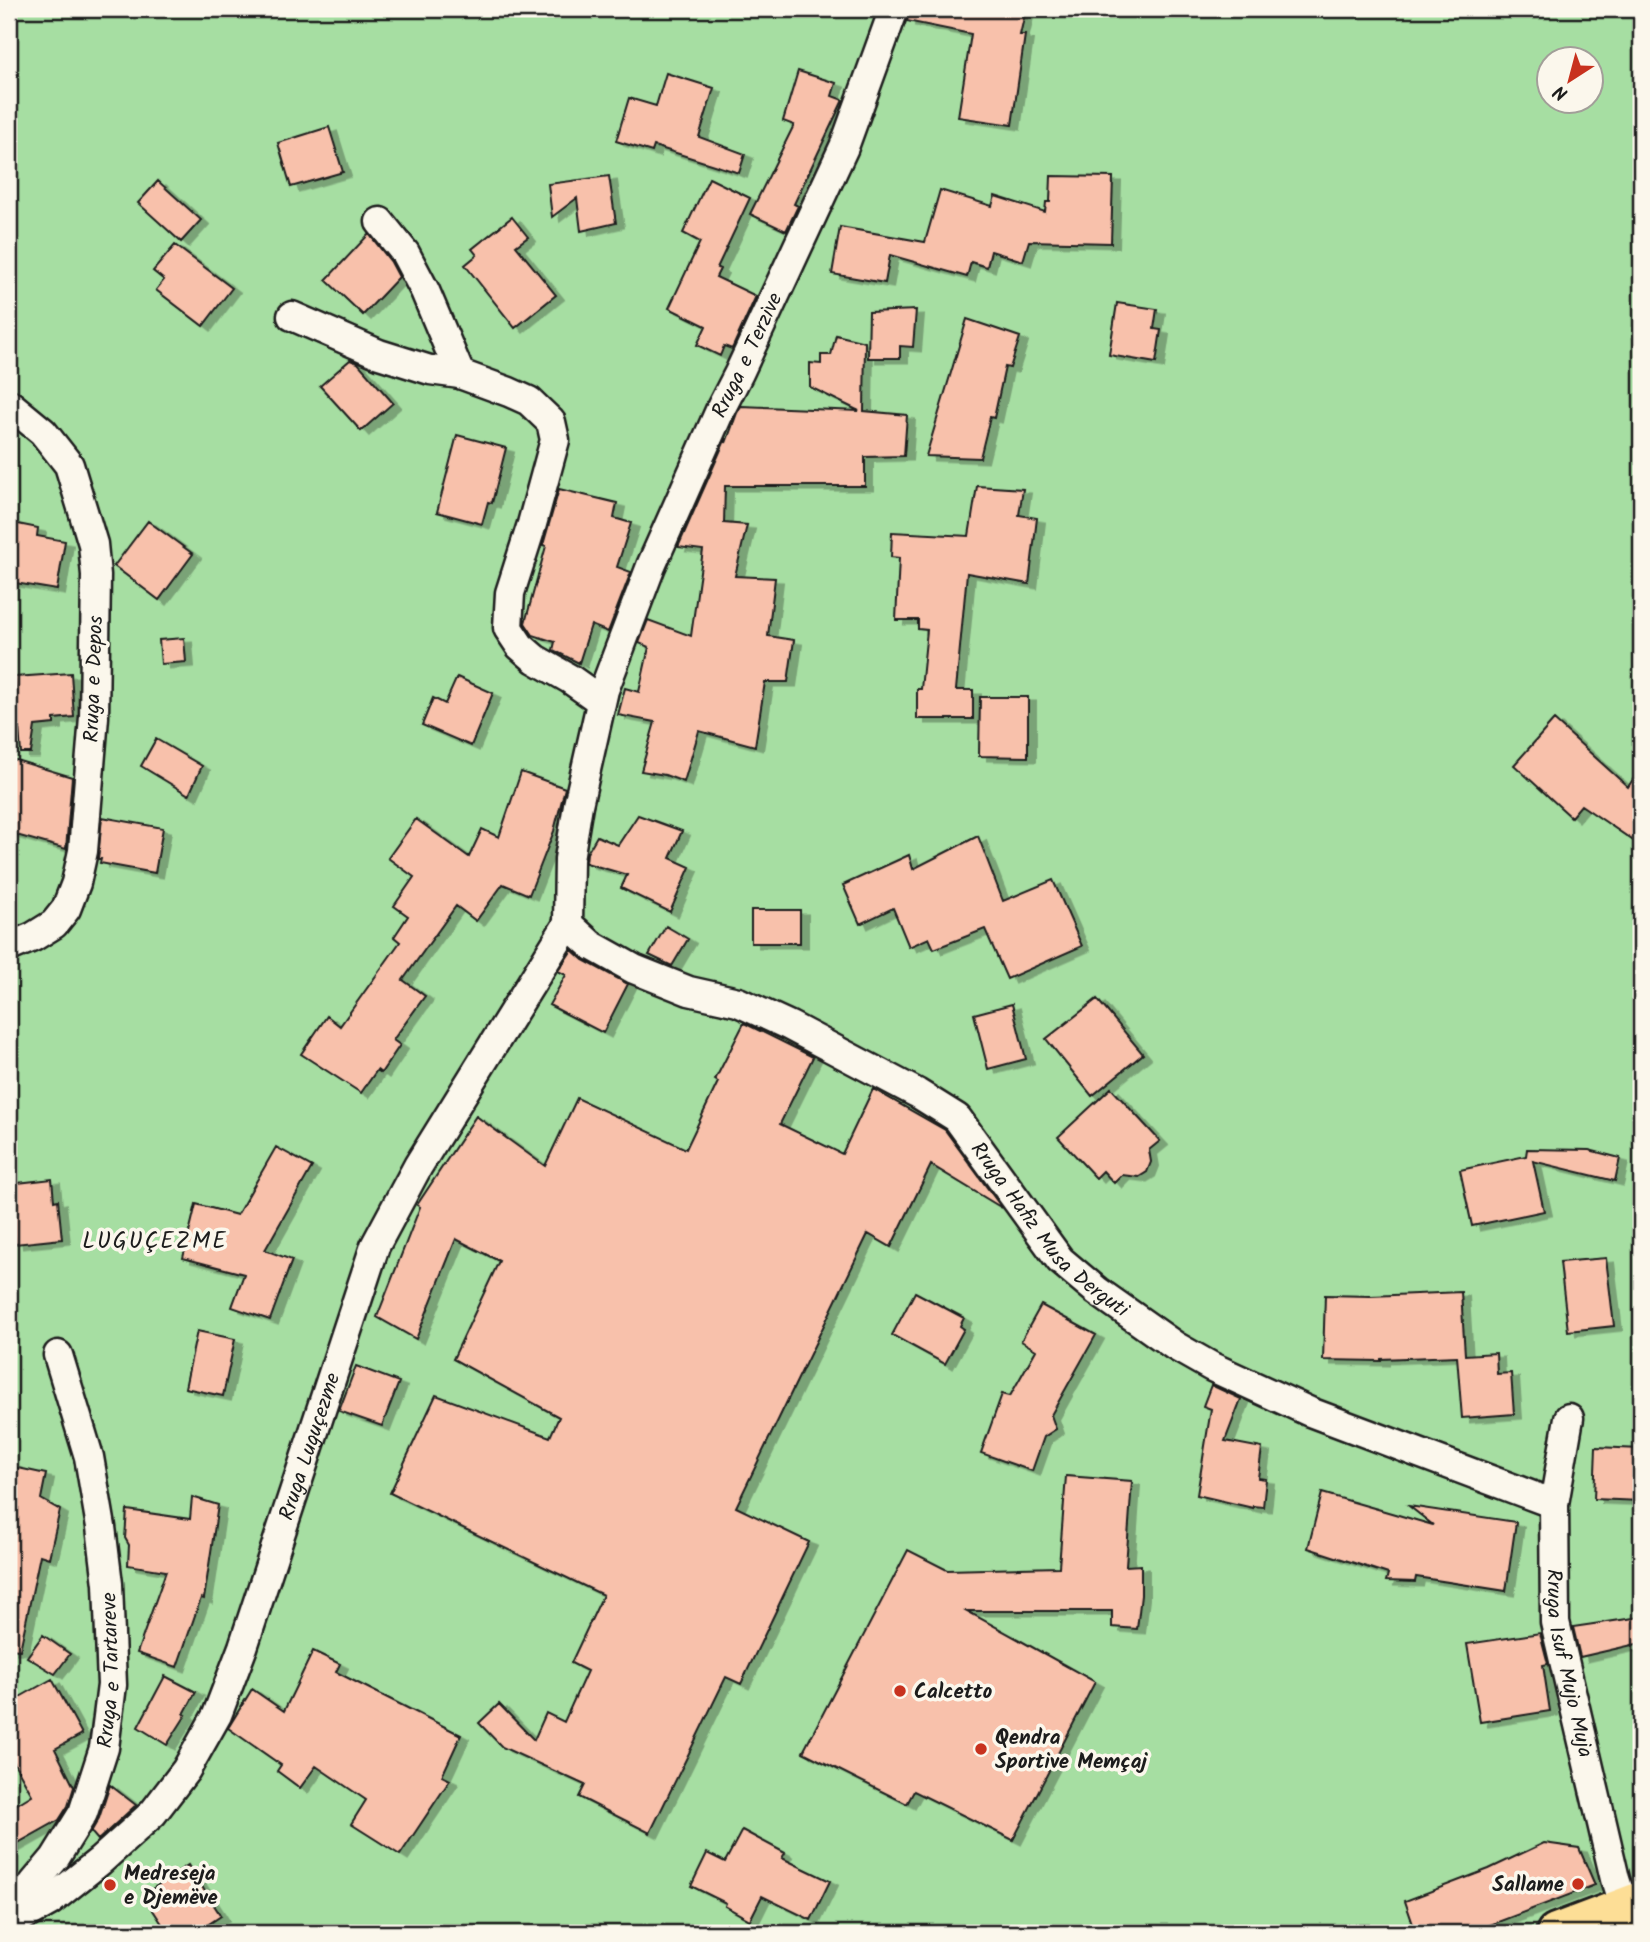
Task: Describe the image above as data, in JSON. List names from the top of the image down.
{
  "streets": {
    "street": [
      "Rruga e Terzive",
      "Rruga e Depos",
      "Rruga Hafiz Musa Derguti",
      "Rruga Luguçezme",
      "Rruga Isuf Mujo Muja",
      "Rruga e Tartareve"
    ]
  },
  "crossings": [
    ["Rruga e Terzive", "Rruga Hafiz Musa Derguti"],
    ["Rruga e Terzive", "Rruga Luguçezme"],
    ["Rruga Hafiz Musa Derguti", "Rruga Luguçezme"],
    ["Rruga Hafiz Musa Derguti", "Rruga Isuf Mujo Muja"],
    ["Rruga Luguçezme", "Rruga e Tartareve"]
  ],
  "districts": ["LUGUÇEZME"],
  "places": [
    "Calcetto",
    "Qendra Sportive Memçaj",
    "Sallame",
    "Medreseja e Djemëve"
  ],
  "north": "bottom left"
}
